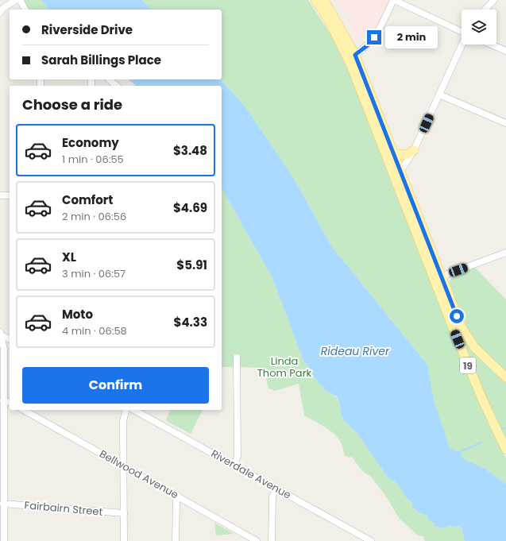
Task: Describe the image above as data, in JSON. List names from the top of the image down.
{
  "streets": {
    "main road": ["19"],
    "street": ["Bellwood Avenue", "Riverdale Avenue", "Fairbairn Street"]
  },
  "water": ["Rideau River"],
  "parks": ["Linda Thom Park"],
  "page": {
    "banner": ["Riverside Drive", "Sarah Billings Place"],
    "bubble": "2 min",
    "heading": "Choose a ride",
    "list": [
      {
        "name": "Economy",
        "note": "1 min · 06:55",
        "value": "$3.48"
      },
      {
        "name": "Comfort",
        "note": "2 min · 06:56",
        "value": "$4.69"
      },
      {
        "name": "XL",
        "note": "3 min · 06:57",
        "value": "$5.91"
      },
      {
        "name": "Moto",
        "note": "4 min · 06:58",
        "value": "$4.33"
      }
    ],
    "buttons": "Confirm"
  }
}
